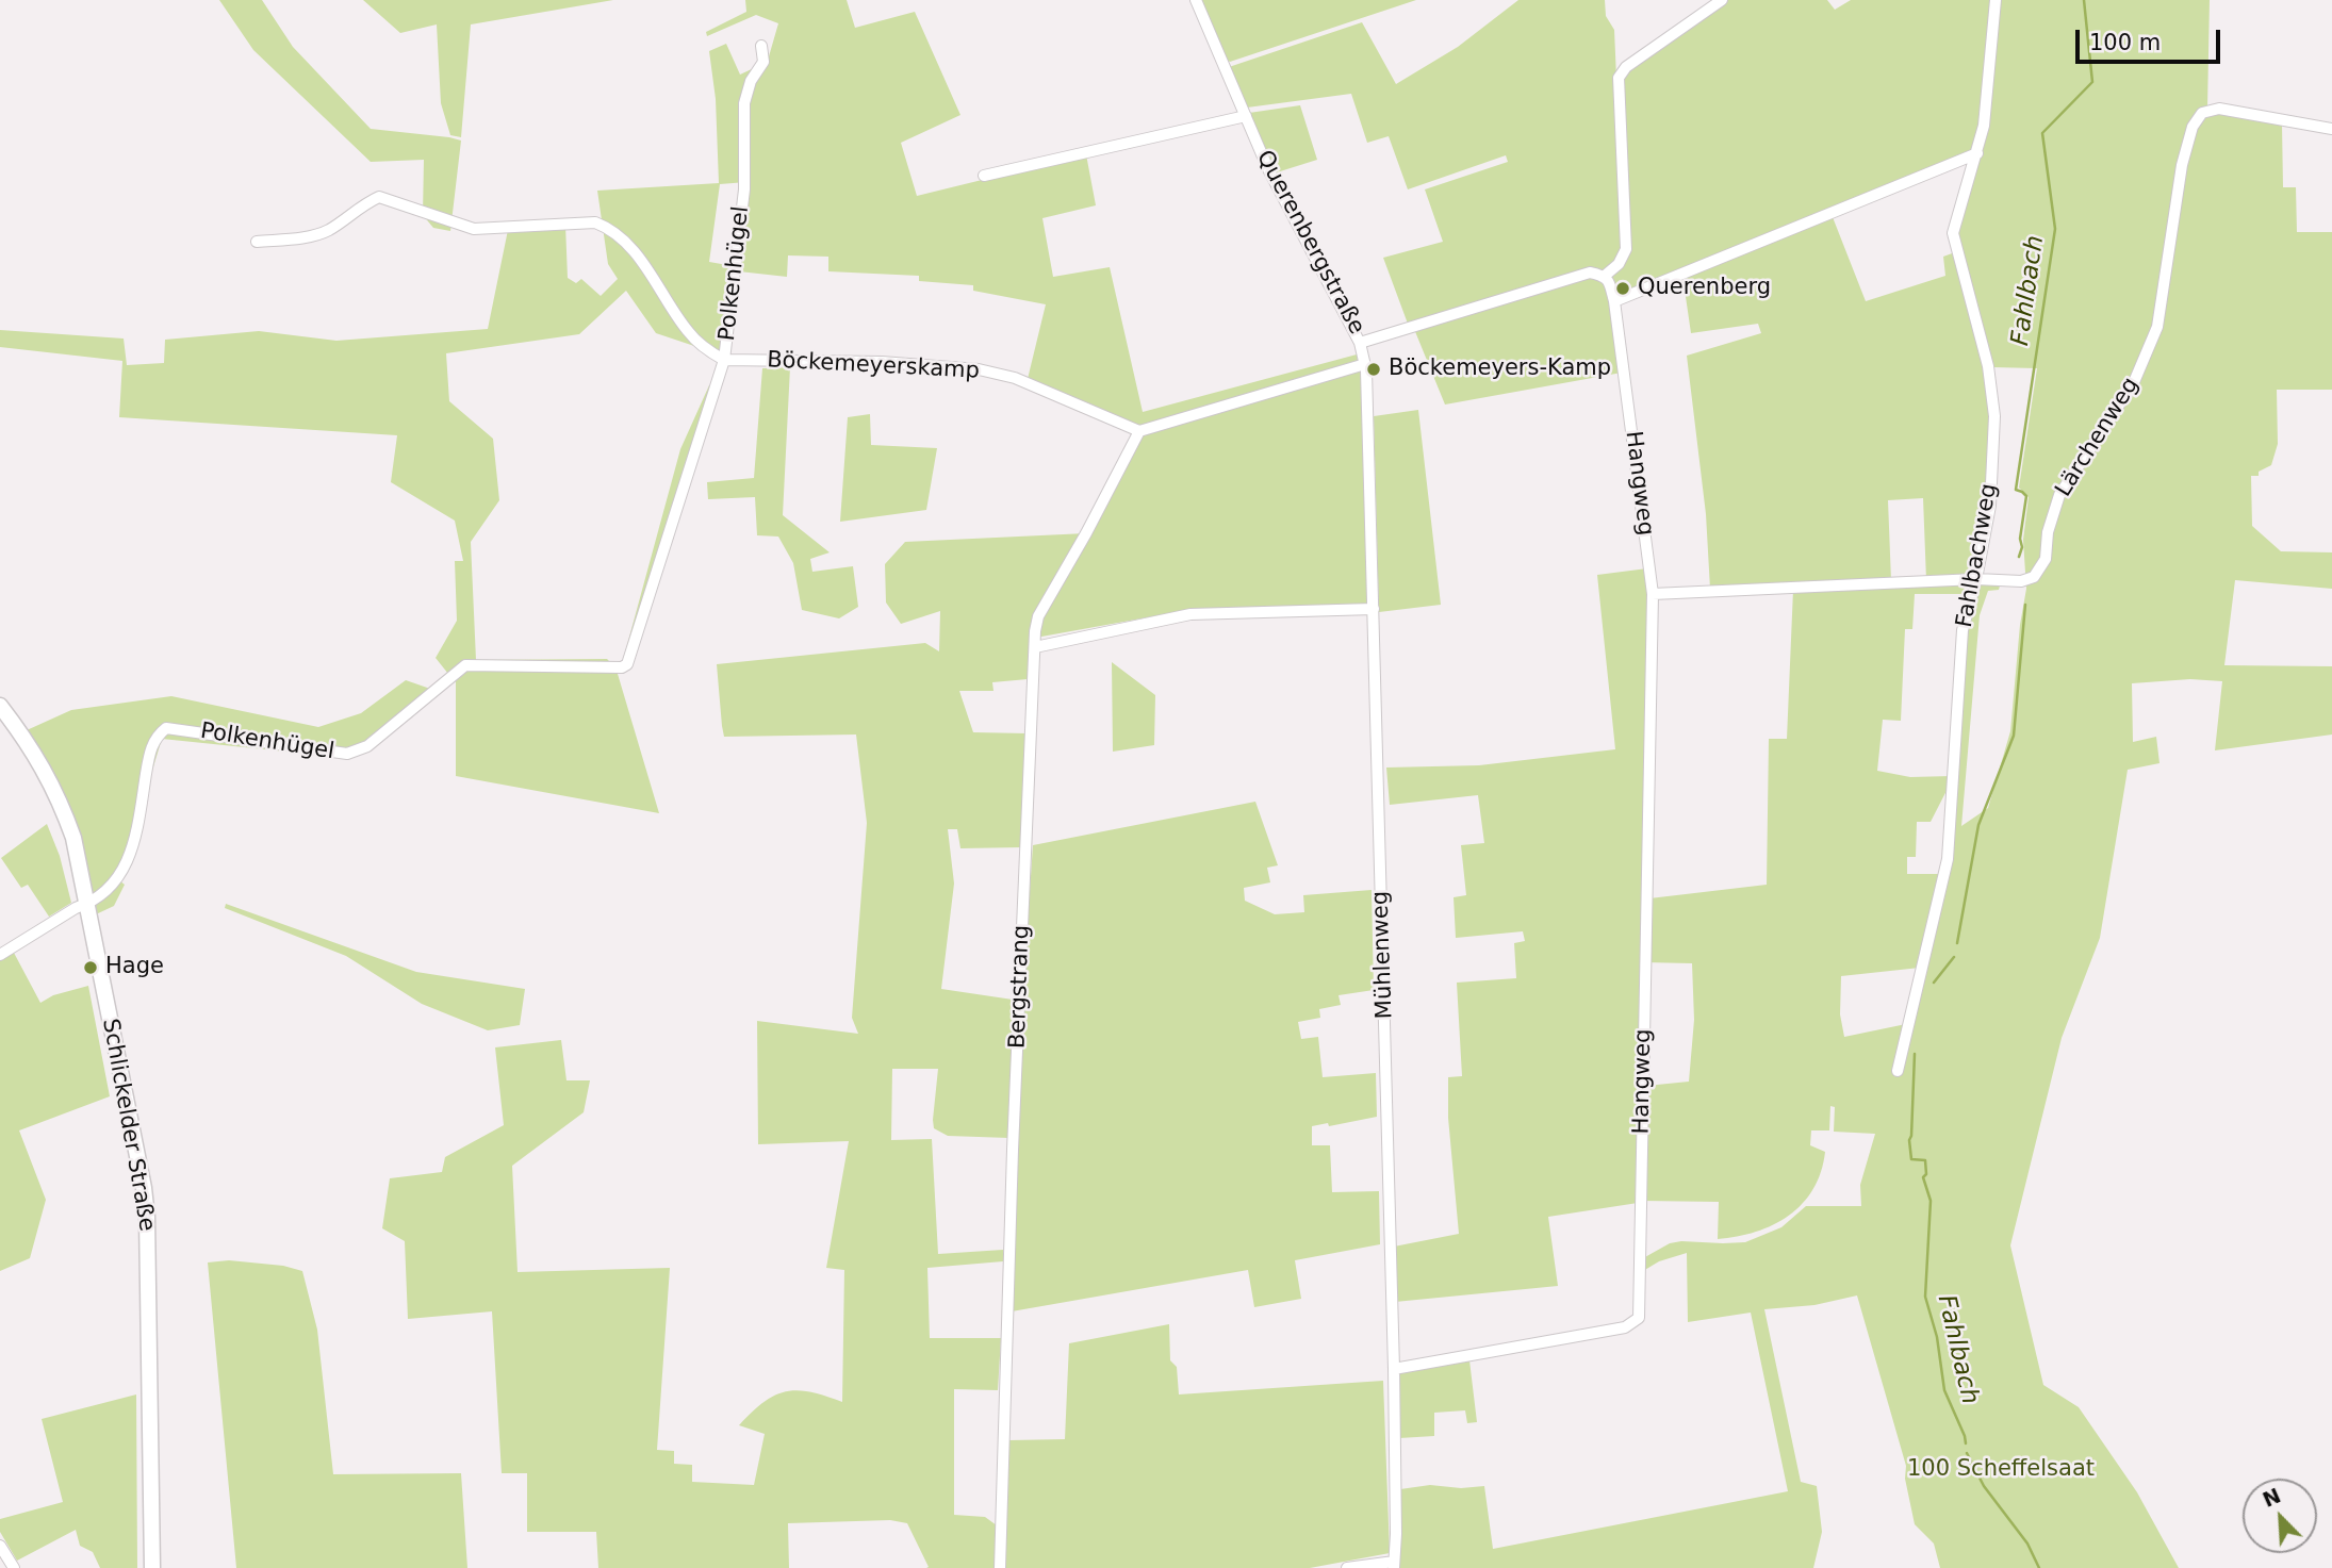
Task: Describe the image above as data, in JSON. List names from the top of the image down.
{
  "streets": {
    "main road": ["Schlickelder Straße"],
    "street": [
      "Querenbergstraße",
      "Polkenhügel",
      "Böckemeyerskamp",
      "Lärchenweg",
      "Hangweg",
      "Fahlbachweg",
      "Mühlenweg",
      "Bergstrang"
    ]
  },
  "crossings": [
    ["Querenbergstraße", "Mühlenweg"],
    ["Polkenhügel", "Böckemeyerskamp"],
    ["Polkenhügel", "Schlickelder Straße"],
    ["Böckemeyerskamp", "Bergstrang"],
    ["Lärchenweg", "Hangweg"],
    ["Lärchenweg", "Fahlbachweg"],
    ["Hangweg", "Mühlenweg"]
  ],
  "water": ["Fahlbach"],
  "parks": ["100 Scheffelsaat"],
  "places": ["Querenberg", "Böckemeyers-Kamp", "Hage"],
  "scale_bar": "100 m",
  "north": "top left"
}
